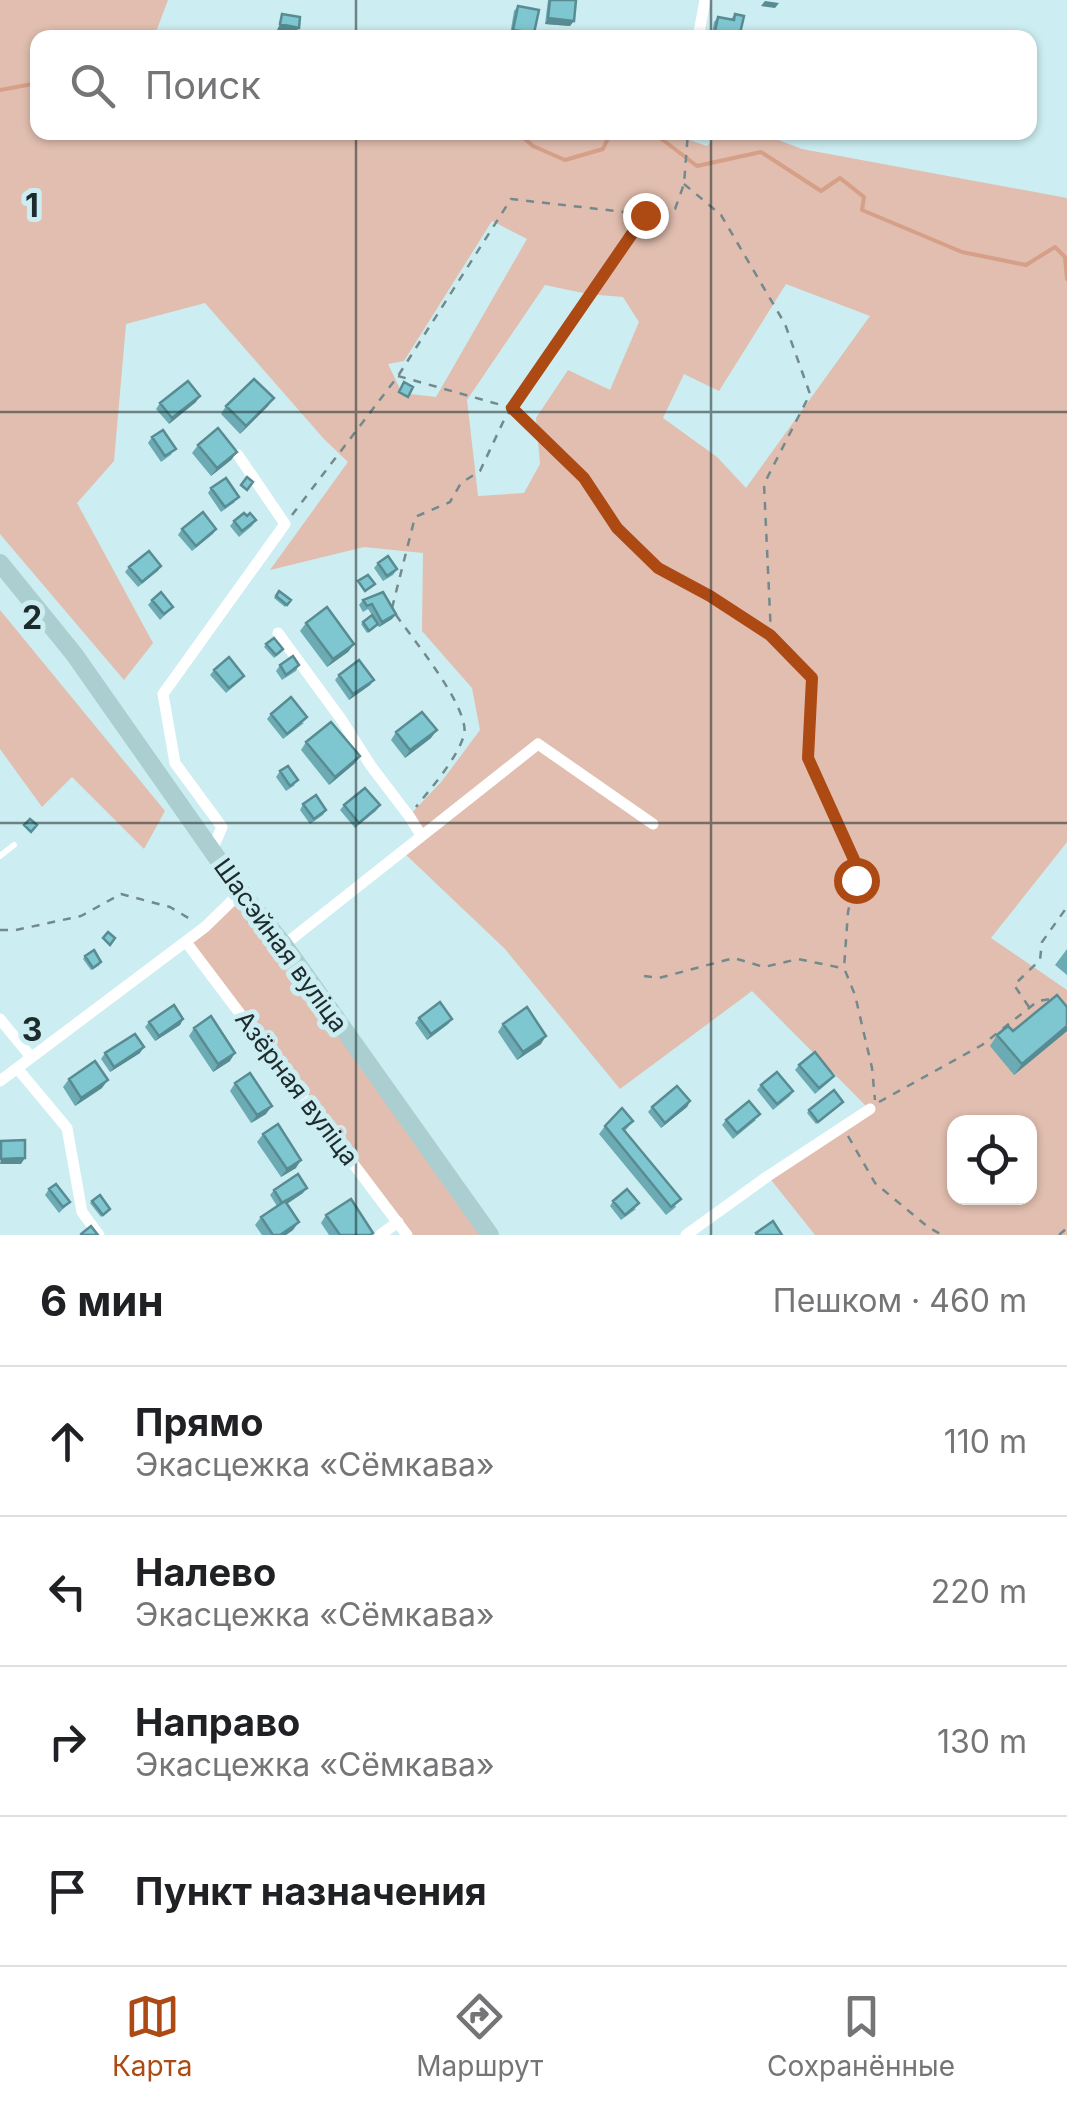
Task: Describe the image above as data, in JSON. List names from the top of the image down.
{
  "streets": {
    "main road": ["Шасэйная вуліца"],
    "street": ["Азёрная вуліца"]
  },
  "page": {
    "search": "Поиск",
    "heading": ["6 мин", "Пешком · 460 m"],
    "list": [
      ["Прямо", "Экасцежка «Сёмкава»", "110 m"],
      ["Налево", "Экасцежка «Сёмкава»", "220 m"],
      ["Направо", "Экасцежка «Сёмкава»", "130 m"],
      "Пункт назначения"
    ],
    "nav": ["Карта", "Маршрут", "Сохранённые"]
  },
  "grid": {
    "rows": ["1", "2", "3"]
  }
}
